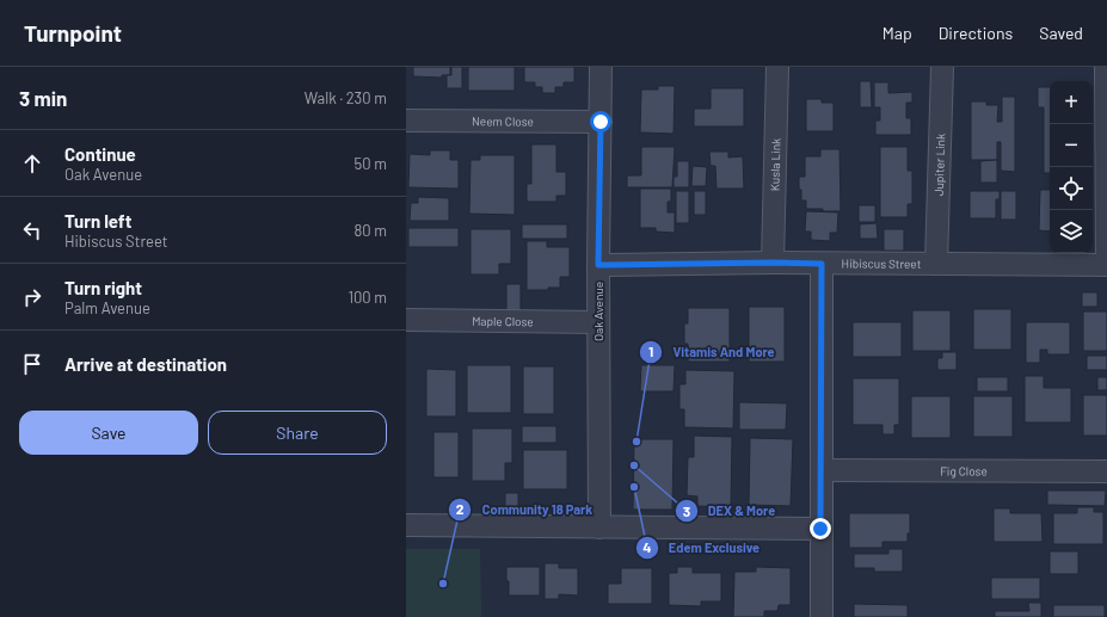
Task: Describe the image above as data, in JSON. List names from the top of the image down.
{
  "streets": {
    "street": [
      "Neem Close",
      "Kusla Link",
      "Jupiter Link",
      "Hibiscus Street",
      "Oak Avenue",
      "Maple Close",
      "Fig Close"
    ]
  },
  "crossings": [
    ["Neem Close", "Oak Avenue"],
    ["Kusla Link", "Hibiscus Street"],
    ["Jupiter Link", "Hibiscus Street"],
    ["Hibiscus Street", "Oak Avenue"],
    ["Oak Avenue", "Maple Close"]
  ],
  "places": [
    "Vitamis And More",
    "DEX & More",
    "Edem Exclusive",
    "Community 18 Park"
  ],
  "page": {
    "header": "Turnpoint",
    "nav": ["Map", "Directions", "Saved"],
    "heading": ["3 min", "Walk · 230 m"],
    "map_buttons": ["+", "−"],
    "list": [
      ["Continue", "Oak Avenue", "50 m"],
      ["Turn left", "Hibiscus Street", "80 m"],
      ["Turn right", "Palm Avenue", "100 m"],
      "Arrive at destination"
    ],
    "buttons": ["Save", "Share"]
  }
}
